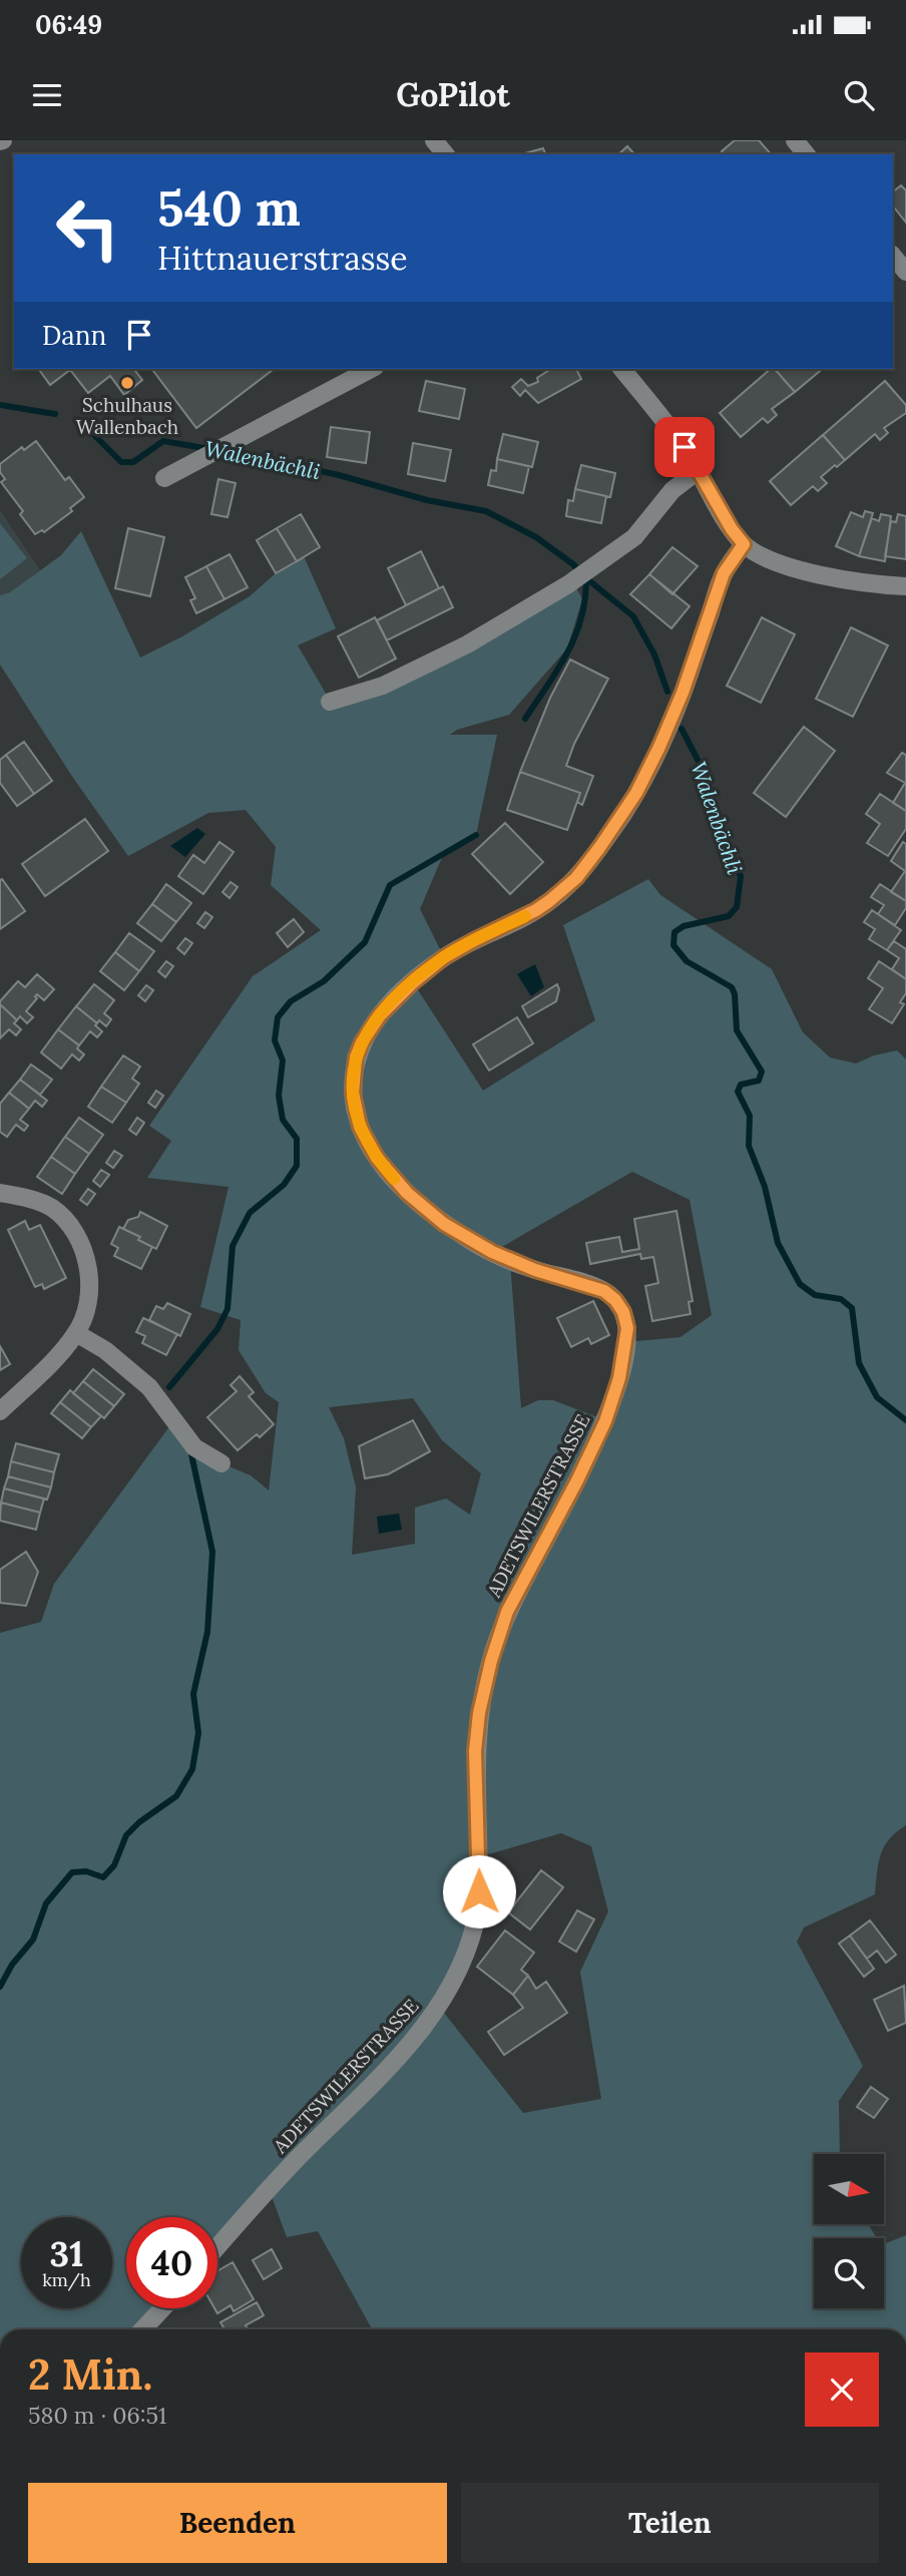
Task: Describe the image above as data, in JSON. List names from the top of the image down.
{
  "streets": {
    "street": ["ADETSWILERSTRASSE"]
  },
  "water": ["Walenbächli"],
  "places": ["Schulhaus Wallenbach"],
  "north": "right",
  "page": {
    "status": "06:49",
    "header": "GoPilot",
    "turn": ["540 m", "Hittnauerstrasse"],
    "then": "Dann",
    "speed": "31 km/h",
    "limit": "40",
    "heading": ["2 Min.", "580 m · 06:51"],
    "buttons": ["Beenden", "Teilen"]
  }
}
